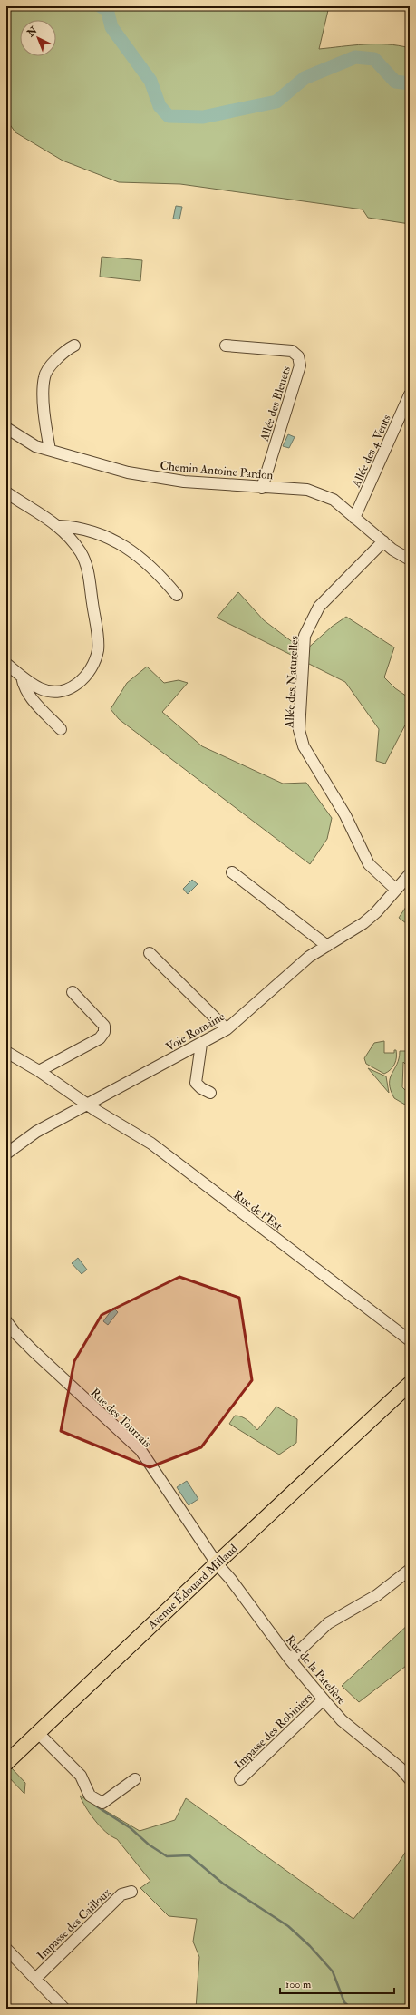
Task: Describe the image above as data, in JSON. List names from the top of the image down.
{
  "streets": {
    "main road": ["Avenue Édouard Millaud"],
    "street": [
      "Allée des Bleuets",
      "Allée des 4 Vents",
      "Chemin Antoine Pardon",
      "Allée des Naturelles",
      "Voie Romaine",
      "Rue de l'Est",
      "Rue des Tourrais",
      "Rue de la Patelière",
      "Impasse des Robiniers",
      "Impasse des Cailloux"
    ]
  },
  "crossings": [
    ["Allée des Bleuets", "Chemin Antoine Pardon"],
    ["Allée des 4 Vents", "Chemin Antoine Pardon"],
    ["Chemin Antoine Pardon", "Allée des Naturelles"],
    ["Allée des Naturelles", "Voie Romaine"],
    ["Voie Romaine", "Rue de l'Est"],
    ["Rue des Tourrais", "Avenue Édouard Millaud"],
    ["Rue des Tourrais", "Rue de la Patelière"],
    ["Avenue Édouard Millaud", "Rue de la Patelière"],
    ["Rue de la Patelière", "Impasse des Robiniers"]
  ],
  "scale_bar": "100 m",
  "north": "top left"
}
